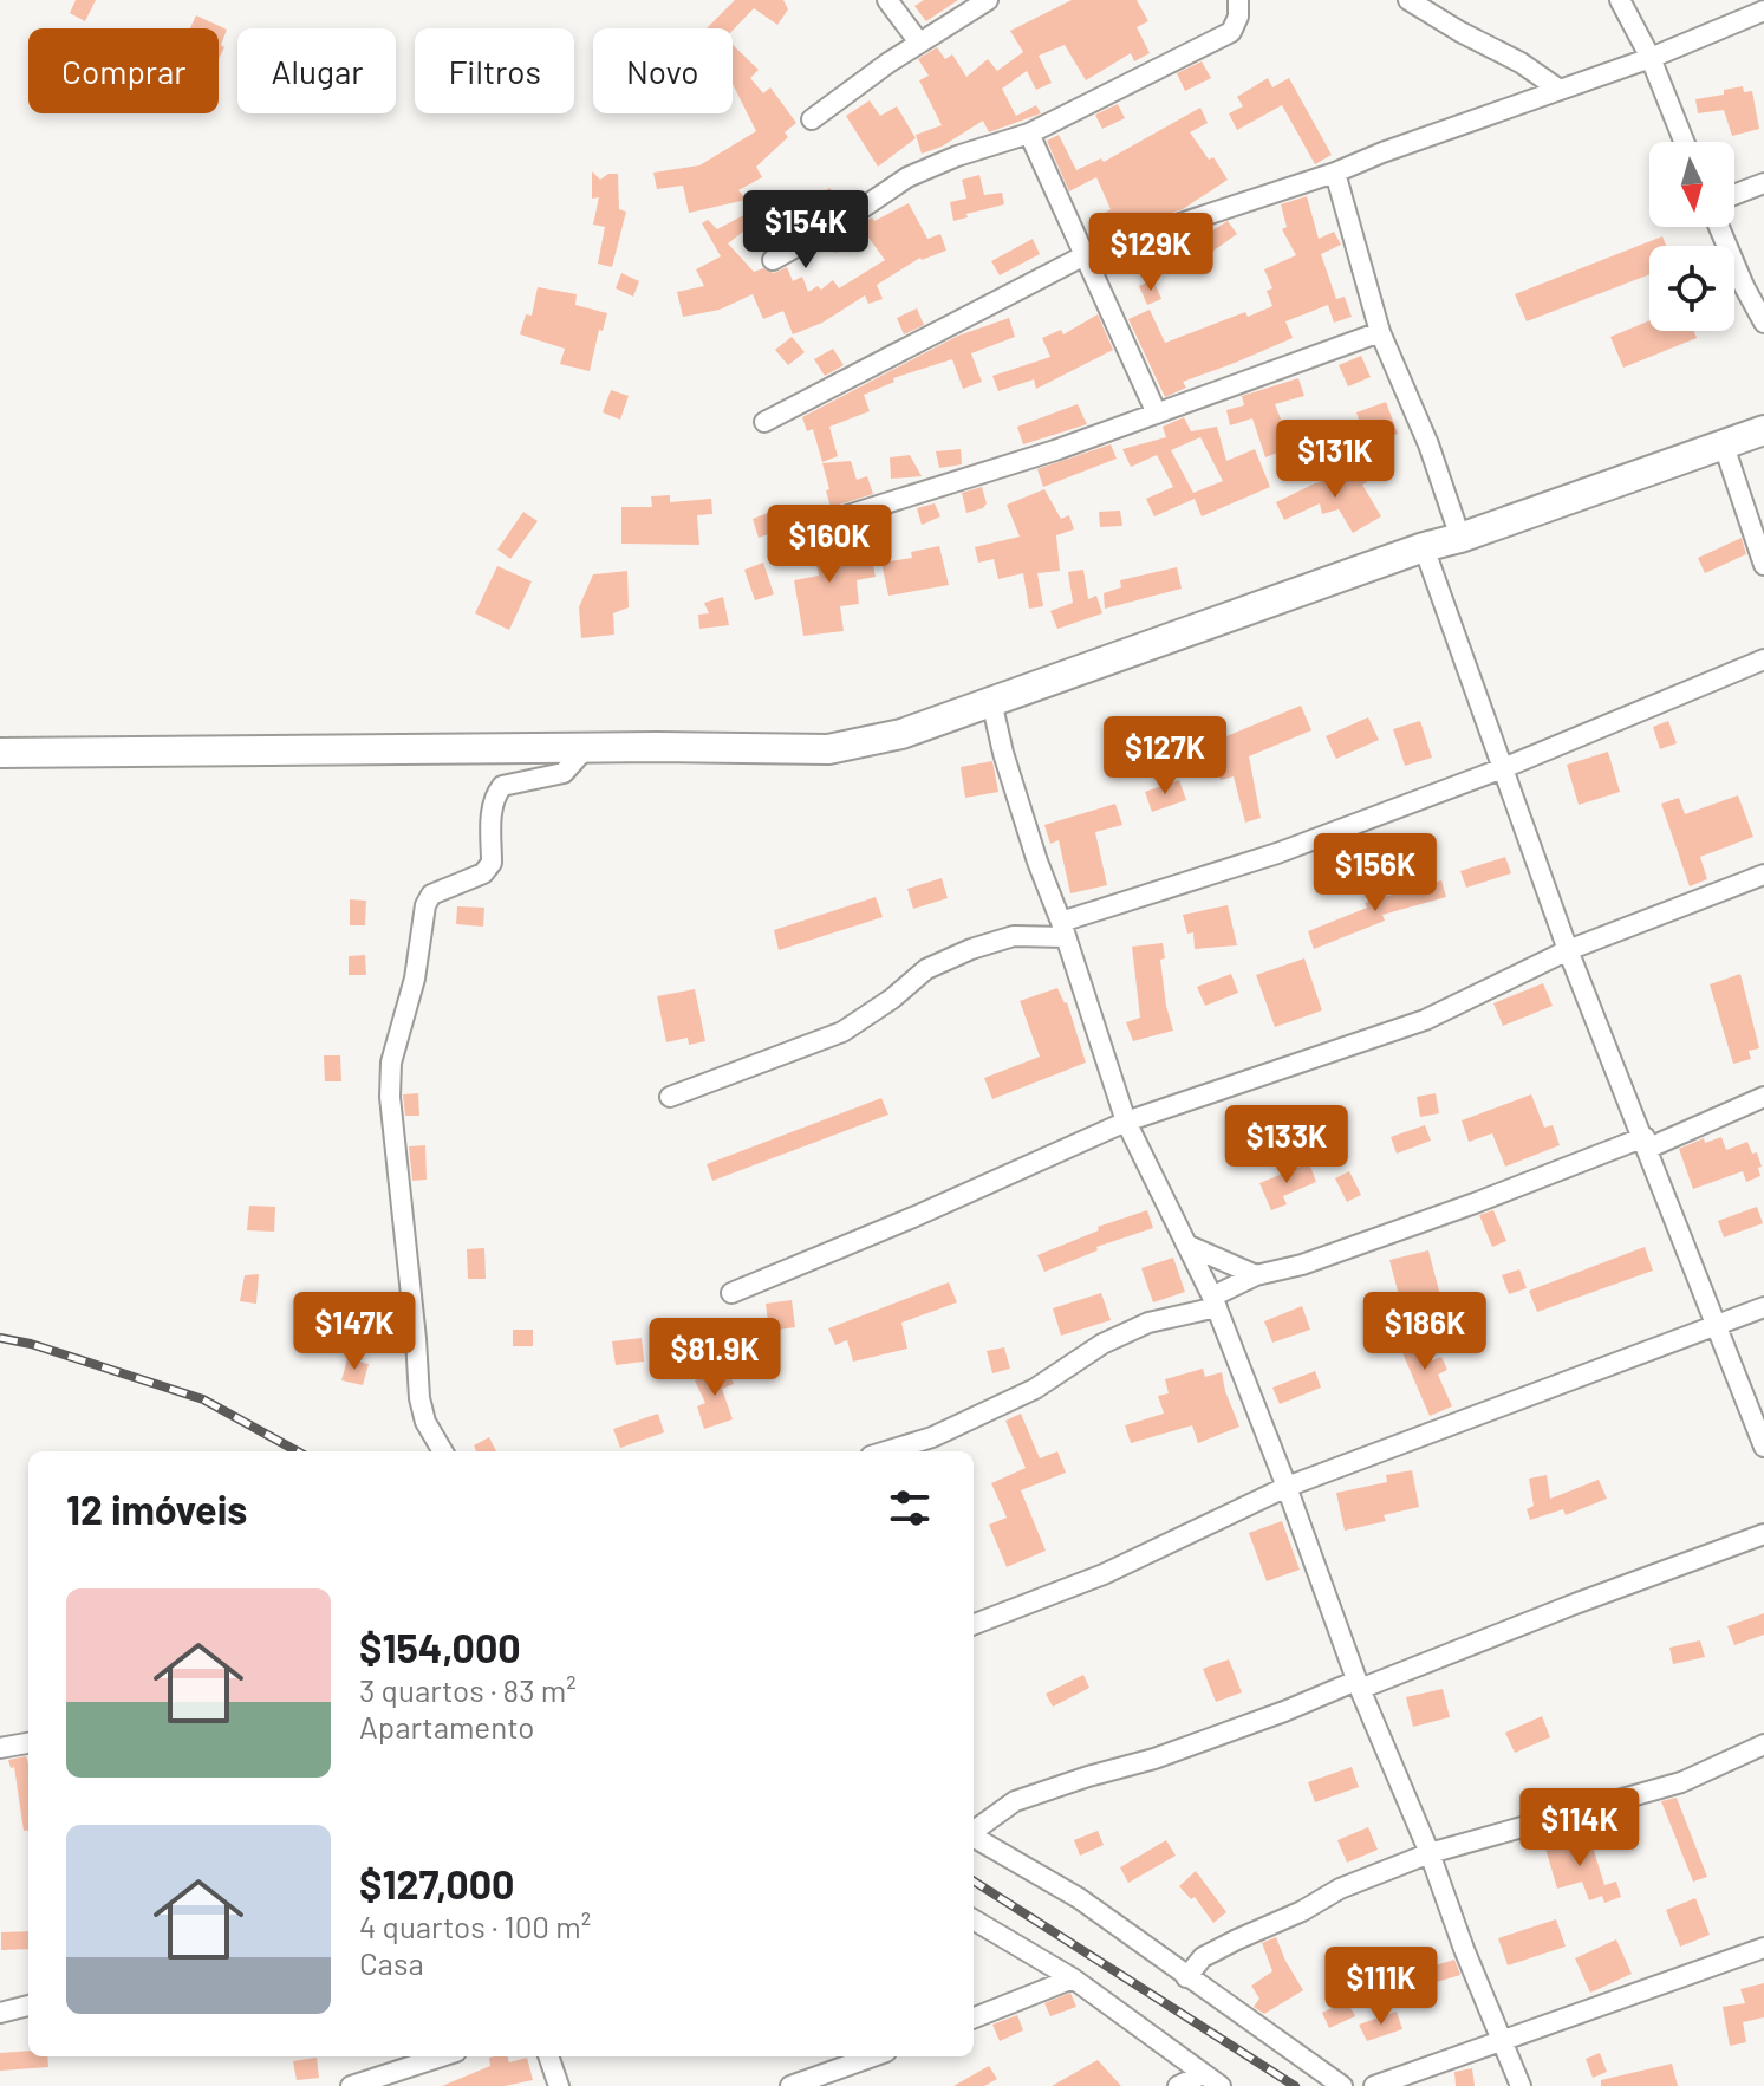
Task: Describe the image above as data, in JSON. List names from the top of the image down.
{
  "north": "bottom",
  "page": {
    "chip": [
      "Comprar",
      "Alugar",
      "Filtros",
      "Novo"
    ],
    "price": [
      "$154K",
      "$129K",
      "$131K",
      "$160K",
      "$127K",
      "$156K",
      "$133K",
      "$147K",
      "$186K",
      "$81.9K",
      "$114K",
      "$111K"
    ],
    "heading": "12 imóveis",
    "list": [
      {
        "name": "$154,000",
        "note": "3 quartos · 83 m² · Apartamento"
      },
      {
        "name": "$127,000",
        "note": "4 quartos · 100 m² · Casa"
      }
    ]
  }
}
